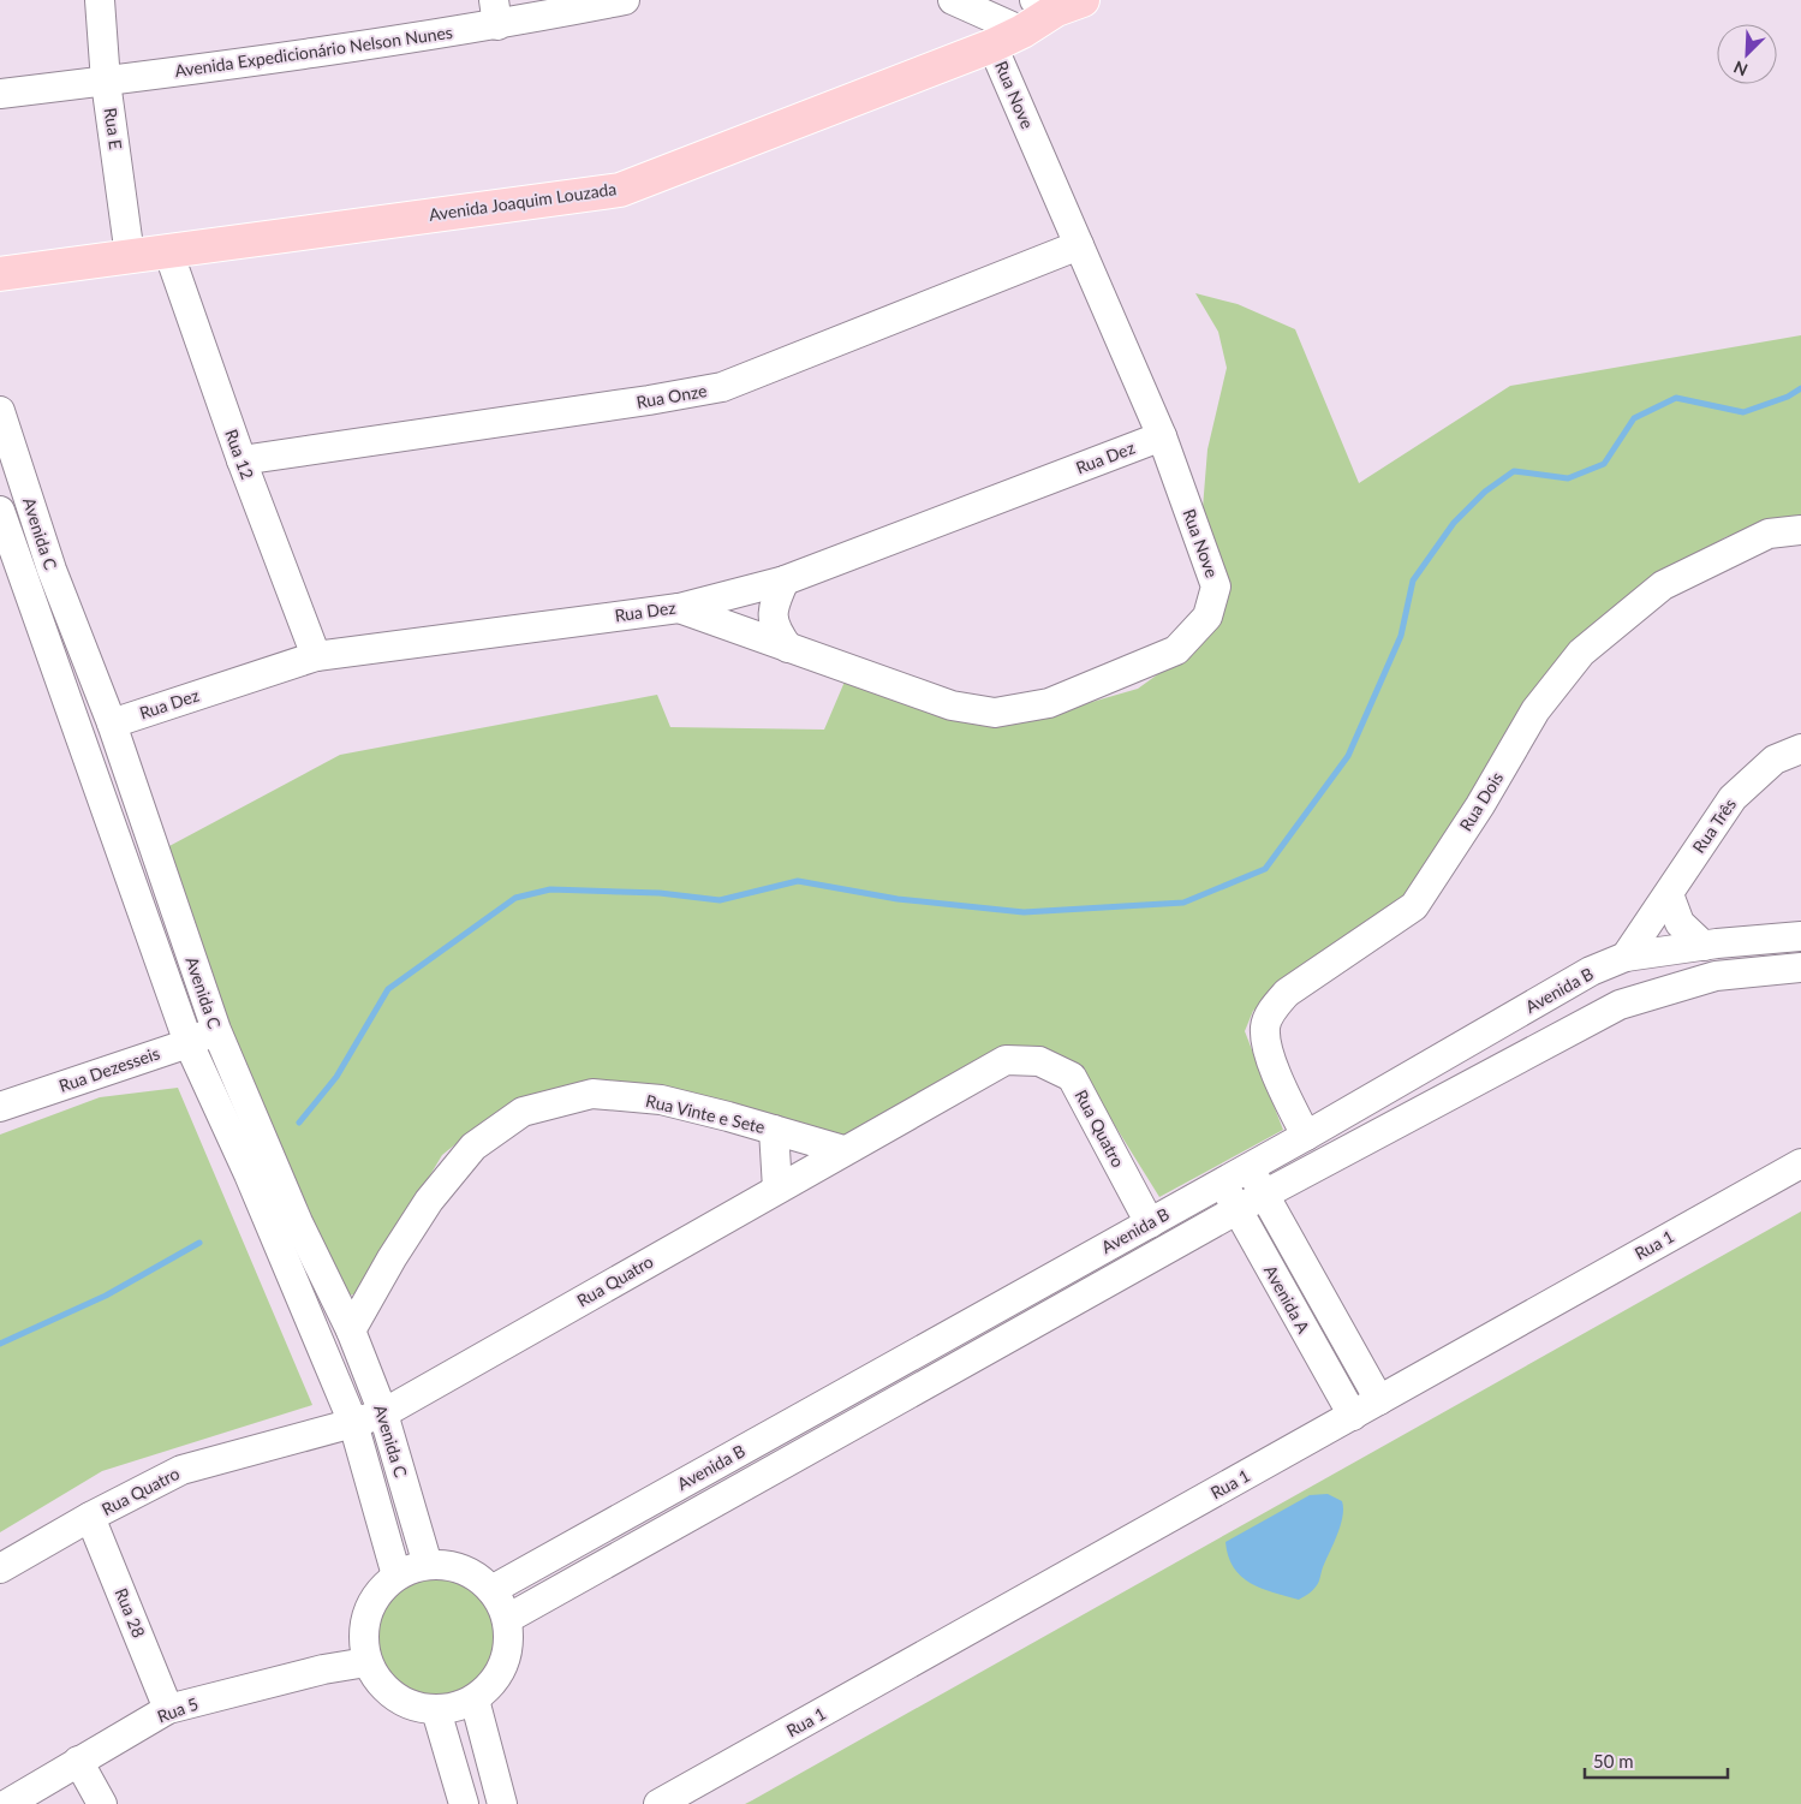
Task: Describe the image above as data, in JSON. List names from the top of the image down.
{
  "streets": {
    "main road": ["Avenida Joaquim Louzada"],
    "street": [
      "Avenida Expedicionário Nelson Nunes",
      "Rua Nove",
      "Rua E",
      "Rua Onze",
      "Rua 12",
      "Rua Dez",
      "Avenida C",
      "Rua Dois",
      "Rua Três",
      "Avenida B",
      "Rua Dezesseis",
      "Rua Vinte e Sete",
      "Rua Quatro",
      "Rua 1",
      "Avenida A",
      "Rua 28",
      "Rua 5"
    ]
  },
  "crossings": [
    ["Avenida Expedicionário Nelson Nunes", "Rua E"],
    ["Rua Nove", "Avenida Joaquim Louzada"],
    ["Rua Nove", "Rua Onze"],
    ["Rua Nove", "Rua Dez"],
    ["Rua E", "Avenida Joaquim Louzada"],
    ["Avenida Joaquim Louzada", "Rua 12"],
    ["Rua Onze", "Rua 12"],
    ["Rua 12", "Rua Dez"],
    ["Rua Dez", "Avenida C"],
    ["Avenida C", "Avenida B"],
    ["Avenida C", "Rua Dezesseis"],
    ["Avenida C", "Rua Vinte e Sete"],
    ["Avenida C", "Rua Quatro"],
    ["Avenida C", "Rua 5"],
    ["Rua Dois", "Avenida B"],
    ["Rua Três", "Avenida B"],
    ["Avenida B", "Rua Quatro"],
    ["Avenida B", "Avenida A"],
    ["Avenida B", "Rua 5"],
    ["Rua Vinte e Sete", "Rua Quatro"],
    ["Rua Quatro", "Rua 28"],
    ["Rua 1", "Avenida A"],
    ["Rua 28", "Rua 5"]
  ],
  "scale_bar": "50 m",
  "north": "bottom left"
}
